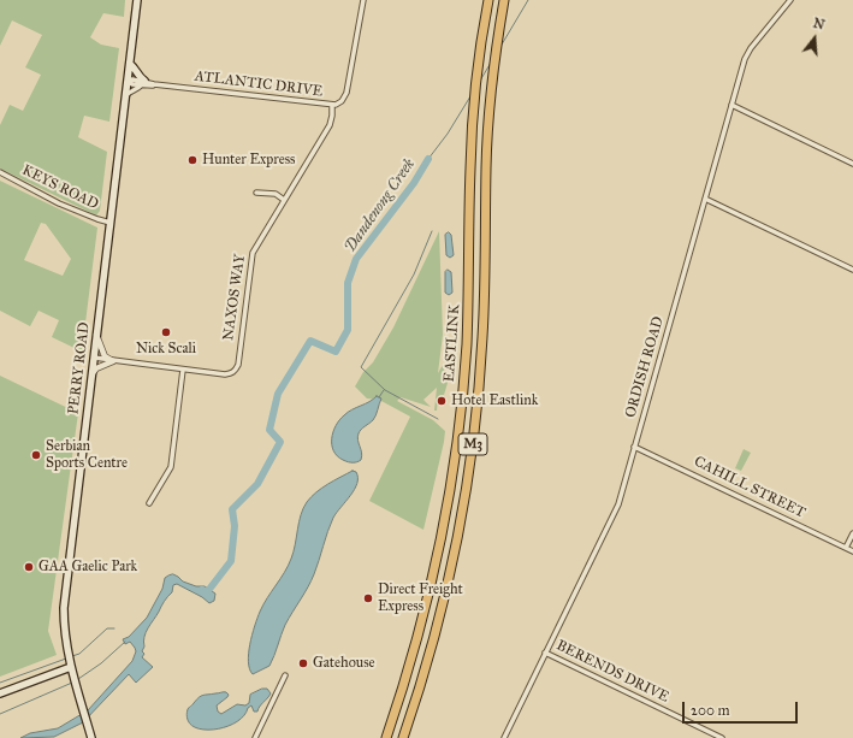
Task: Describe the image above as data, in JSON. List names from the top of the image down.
{
  "streets": {
    "highway": ["EASTLINK", "M3"],
    "main road": ["PERRY ROAD"],
    "street": [
      "ATLANTIC DRIVE",
      "KEYS ROAD",
      "NAXOS WAY",
      "ORDISH ROAD",
      "CAHILL STREET",
      "BERENDS DRIVE"
    ]
  },
  "crossings": [
    ["ATLANTIC DRIVE", "NAXOS WAY"],
    ["ATLANTIC DRIVE", "PERRY ROAD"],
    ["KEYS ROAD", "PERRY ROAD"],
    ["NAXOS WAY", "PERRY ROAD"],
    ["ORDISH ROAD", "CAHILL STREET"],
    ["ORDISH ROAD", "BERENDS DRIVE"]
  ],
  "water": ["Dandenong Creek"],
  "places": [
    "Hunter Express",
    "Nick Scali",
    "Hotel Eastlink",
    "Serbian Sports Centre",
    "GAA Gaelic Park",
    "Direct Freight Express",
    "Gatehouse"
  ],
  "scale_bar": "200 m",
  "north": "top"
}
